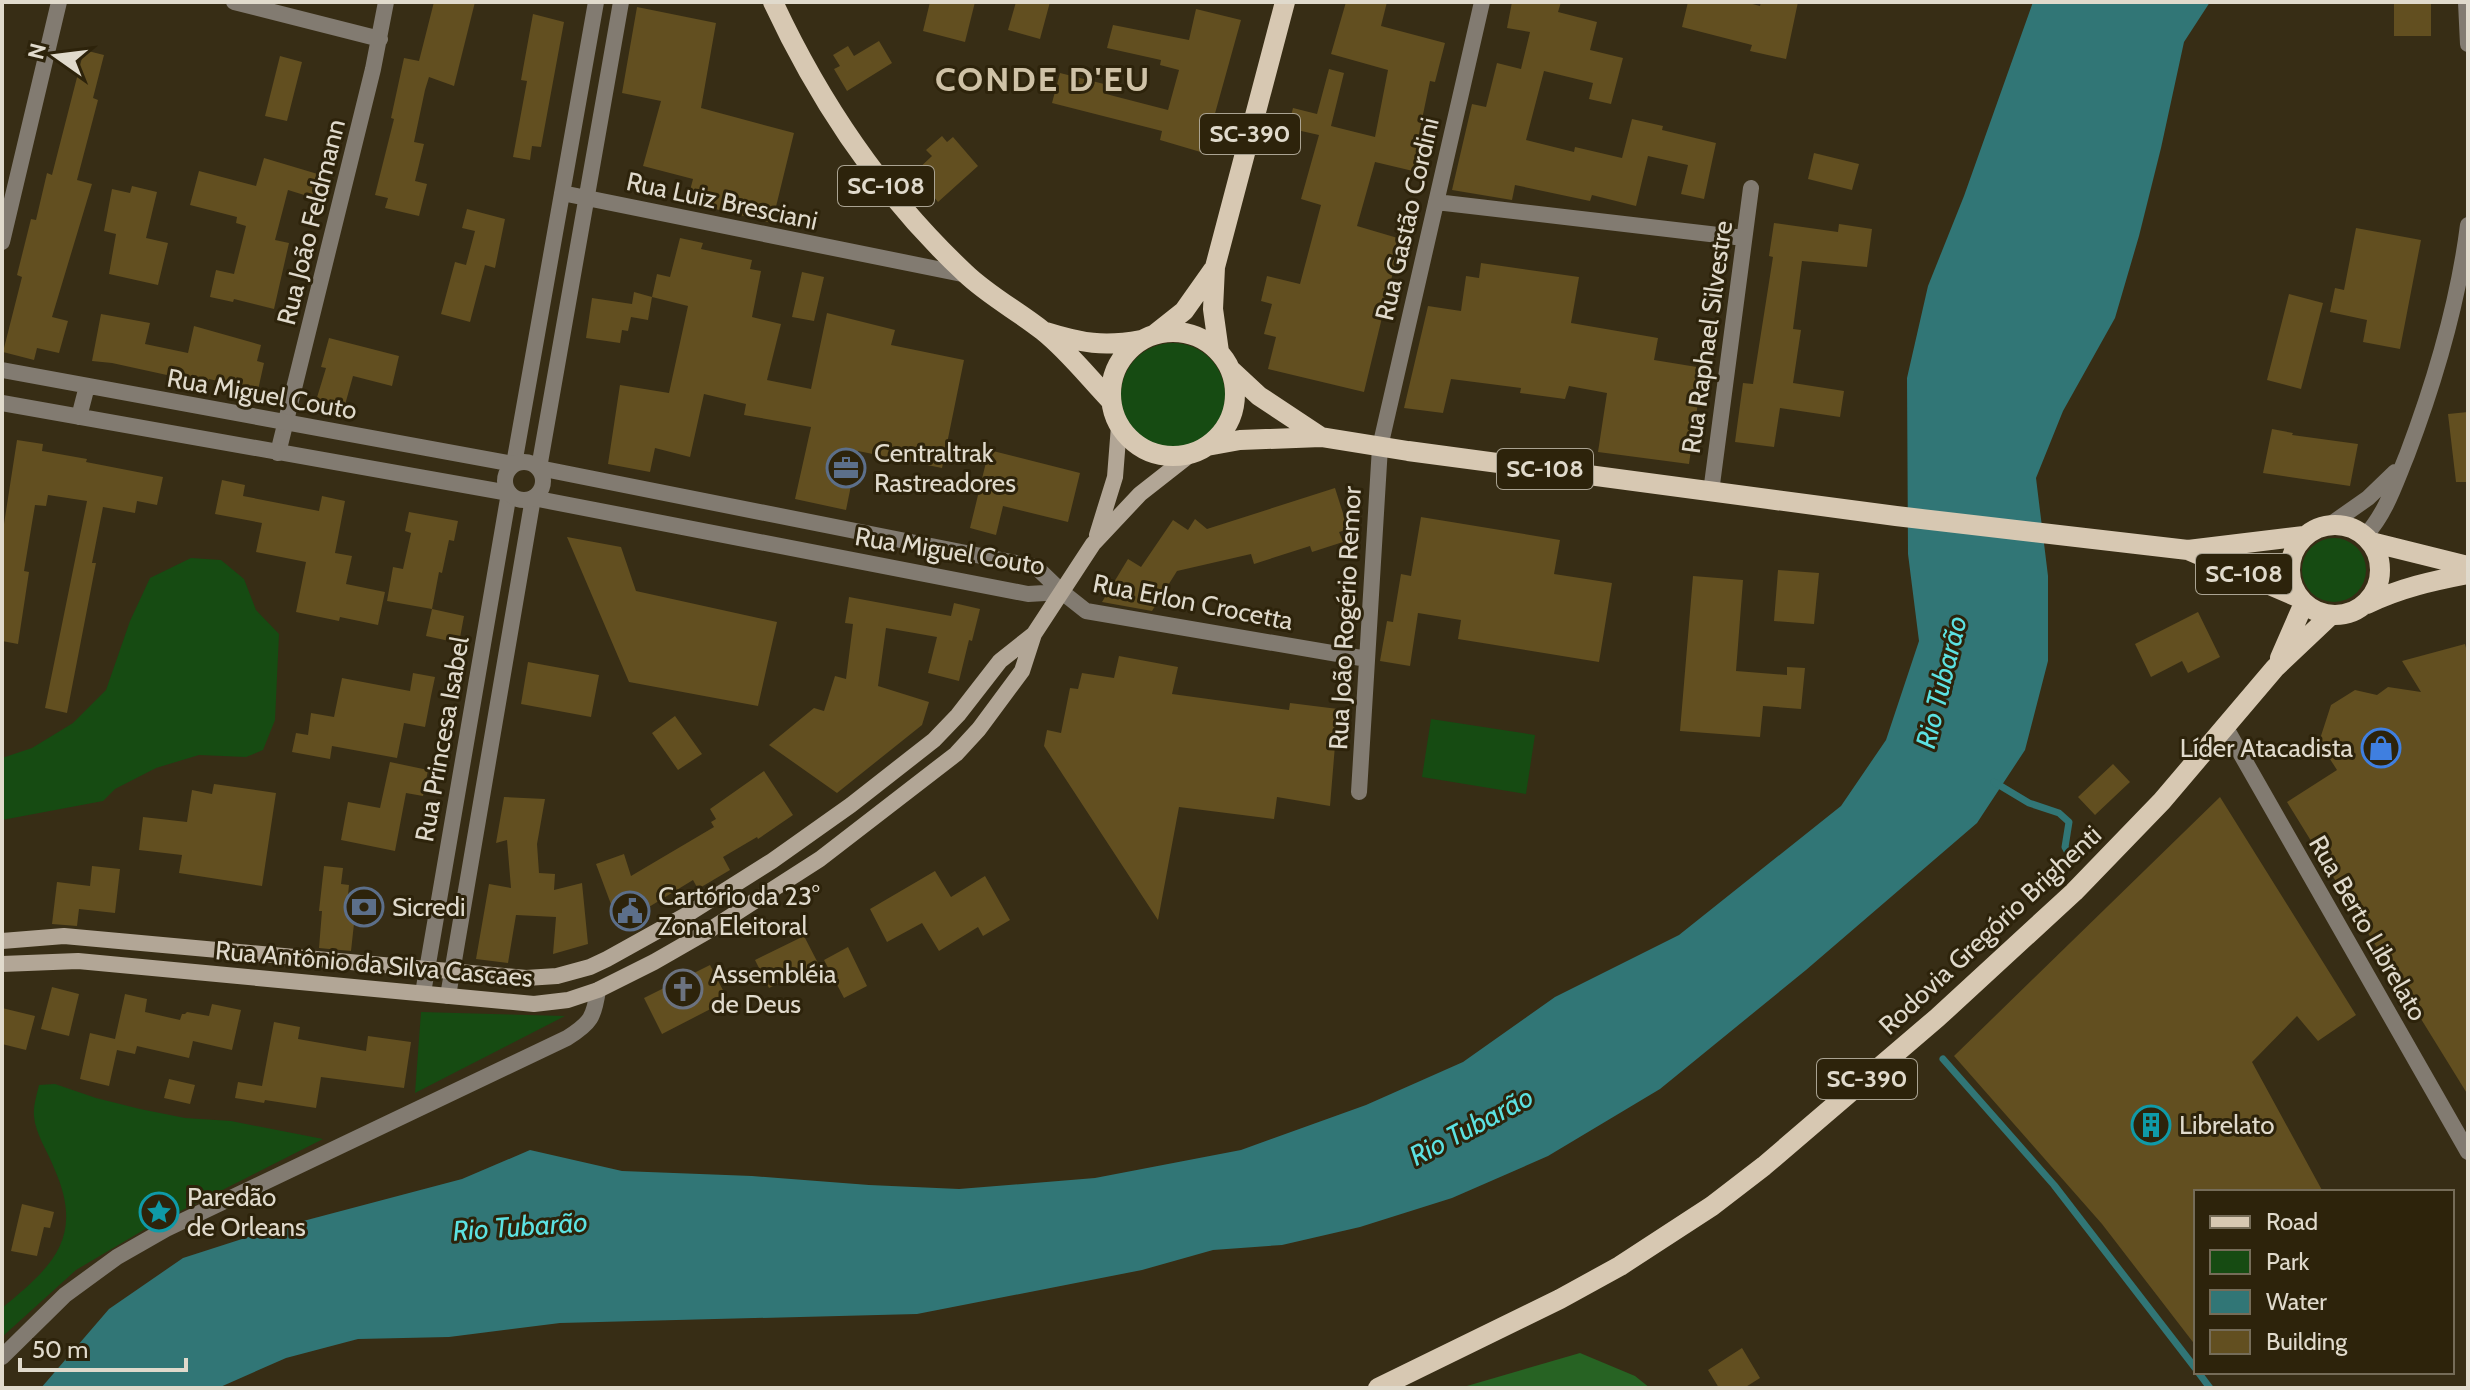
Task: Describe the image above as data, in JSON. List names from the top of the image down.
{
  "streets": {
    "main road": [
      "SC-390",
      "SC-108",
      "Rodovia Gregório Brighenti",
      "Rua Antônio da Silva Cascaes"
    ],
    "street": [
      "Rua Luiz Bresciani",
      "Rua Gastão Cordini",
      "Rua João Feldmann",
      "Rua Raphael Silvestre",
      "Rua Miguel Couto",
      "Rua Erlon Crocetta",
      "Rua João Rogério Remor",
      "Rua Princesa Isabel",
      "Rua Berto Librelato"
    ]
  },
  "crossings": [
    ["SC-390", "SC-108"],
    ["SC-390", "Rua Antônio da Silva Cascaes"],
    ["SC-108", "Rua Luiz Bresciani"],
    ["SC-108", "Rua Gastão Cordini"],
    ["SC-108", "Rua Raphael Silvestre"],
    ["SC-108", "Rua João Rogério Remor"],
    ["SC-108", "Rodovia Gregório Brighenti"],
    ["SC-108", "Rua Antônio da Silva Cascaes"],
    ["Rua Gastão Cordini", "Rua João Rogério Remor"],
    ["Rua João Feldmann", "Rua Miguel Couto"],
    ["Rua Miguel Couto", "Rua Erlon Crocetta"],
    ["Rua Miguel Couto", "Rua Princesa Isabel"],
    ["Rua Miguel Couto", "Rua Antônio da Silva Cascaes"],
    ["Rua Erlon Crocetta", "Rua João Rogério Remor"],
    ["Rua Erlon Crocetta", "Rua Antônio da Silva Cascaes"],
    ["Rua Princesa Isabel", "Rua Antônio da Silva Cascaes"],
    ["Rua Berto Librelato", "Rodovia Gregório Brighenti"]
  ],
  "districts": ["CONDE D'EU"],
  "water": ["Rio Tubarão"],
  "places": {
    "office": ["Centraltrak Rastreadores"],
    "shop": ["Líder Atacadista"],
    "bank": ["Sicredi"],
    "public building": ["Cartório da 23° Zona Eleitoral"],
    "church": ["Assembléia de Deus"],
    "building": ["Librelato"],
    "place": ["Paredão de Orleans"]
  },
  "legend": [
    "Road",
    "Park",
    "Water",
    "Building"
  ],
  "scale_bar": "50 m",
  "north": "left"
}
